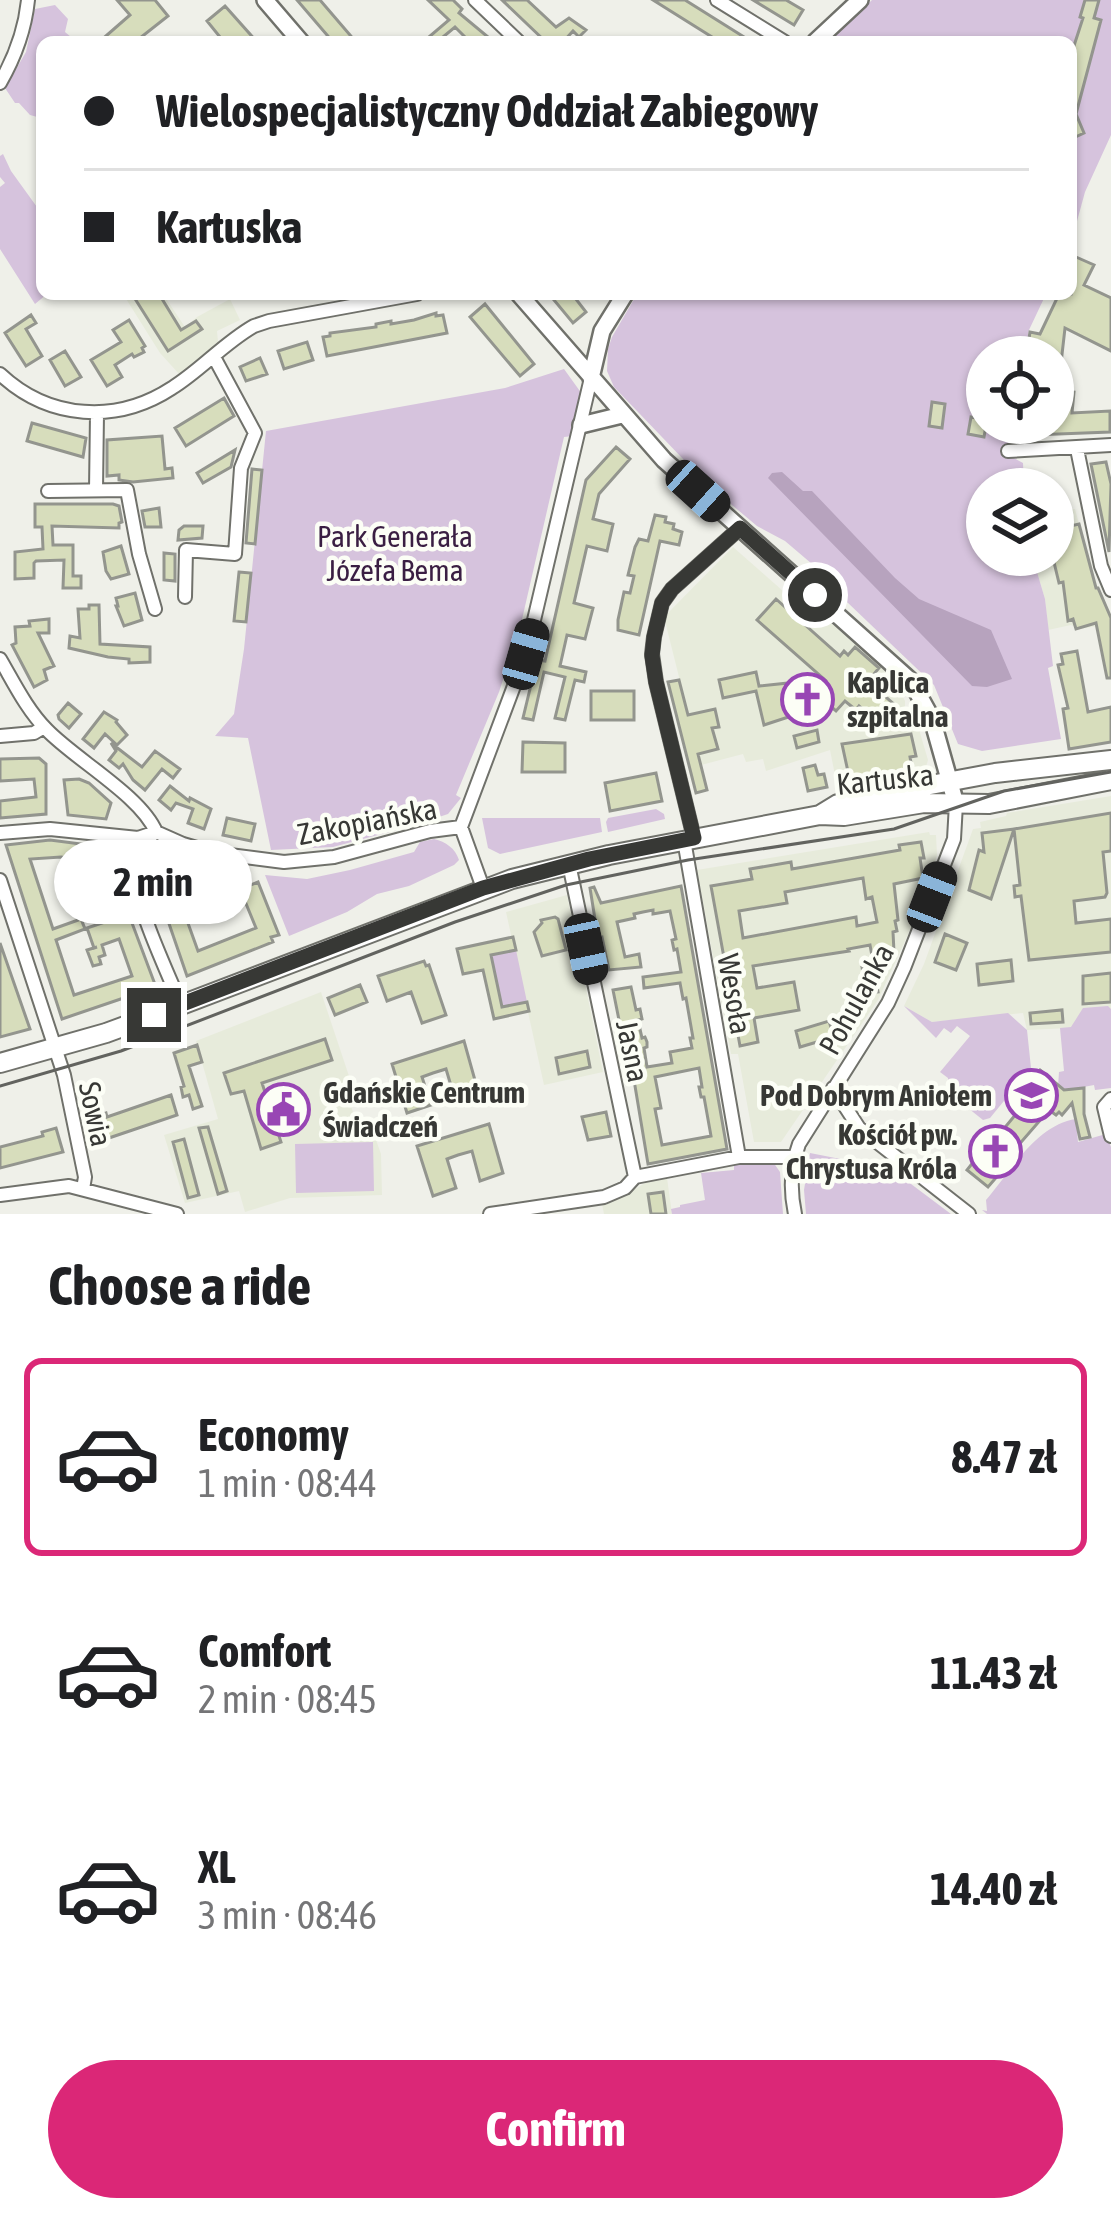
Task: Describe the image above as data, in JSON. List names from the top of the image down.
{
  "streets": {
    "main road": ["Kartuska"],
    "street": [
      "Zakopiańska",
      "Wesoła",
      "Pohulanka",
      "Jasna",
      "Sowia"
    ]
  },
  "crossings": [
    ["Kartuska", "Wesoła"],
    ["Kartuska", "Pohulanka"],
    ["Kartuska", "Jasna"],
    ["Kartuska", "Sowia"]
  ],
  "parks": ["Park Generała Józefa Bema"],
  "places": {
    "church": ["Kaplica szpitalna", "Kościół pw. Chrystusa Króla"],
    "school or university": ["Pod Dobrym Aniołem"],
    "public building": ["Gdańskie Centrum Świadczeń"]
  },
  "page": {
    "banner": ["Wielospecjalistyczny Oddział Zabiegowy", "Kartuska"],
    "bubble": "2 min",
    "heading": "Choose a ride",
    "list": [
      {
        "name": "Economy",
        "note": "1 min · 08:44",
        "value": "8.47 zł"
      },
      {
        "name": "Comfort",
        "note": "2 min · 08:45",
        "value": "11.43 zł"
      },
      {
        "name": "XL",
        "note": "3 min · 08:46",
        "value": "14.40 zł"
      }
    ],
    "buttons": "Confirm"
  }
}
